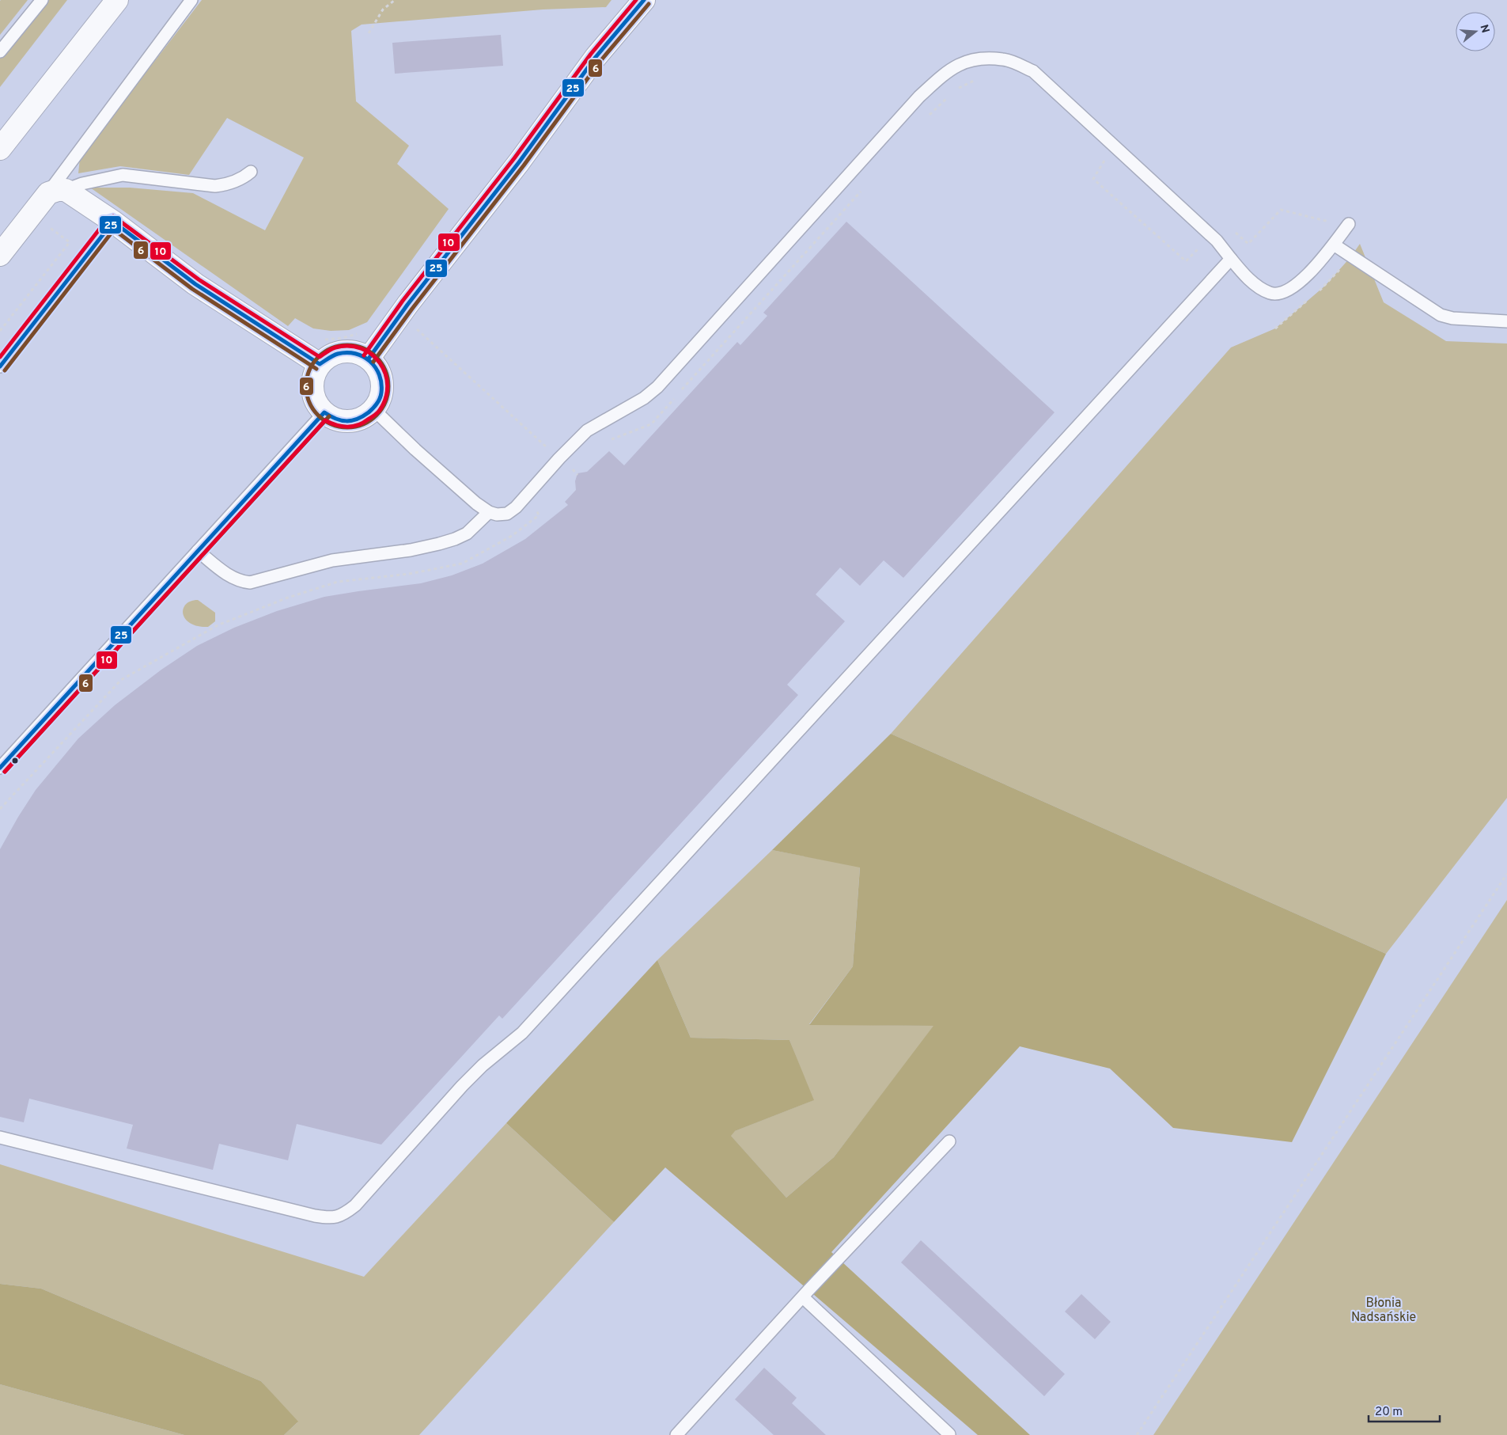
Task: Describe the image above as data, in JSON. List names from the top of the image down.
{
  "parks": ["Błonia Nadsańskie"],
  "lines": ["transit line 25", "transit line 10", "transit line 6"],
  "scale_bar": "20 m",
  "north": "right"
}
